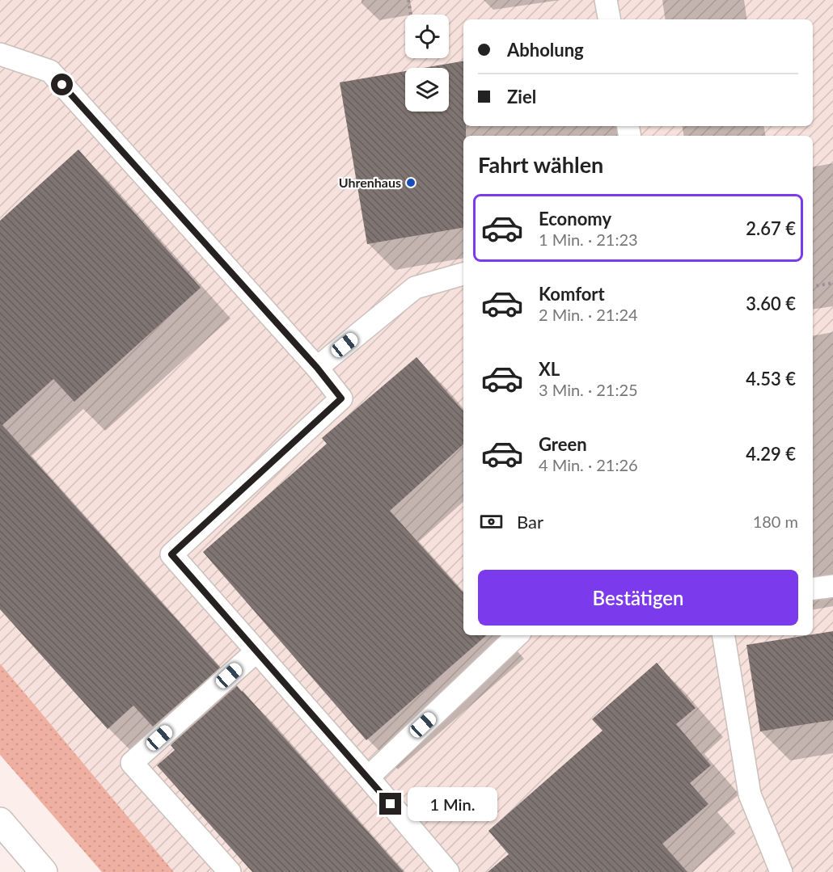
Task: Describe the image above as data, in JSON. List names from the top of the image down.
{
  "places": ["Uhrenhaus"],
  "page": {
    "banner": ["Abholung", "Ziel"],
    "heading": "Fahrt wählen",
    "list": [
      {
        "name": "Economy",
        "note": "1 Min. · 21:23",
        "value": "2.67 €"
      },
      {
        "name": "Komfort",
        "note": "2 Min. · 21:24",
        "value": "3.60 €"
      },
      {
        "name": "XL",
        "note": "3 Min. · 21:25",
        "value": "4.53 €"
      },
      {
        "name": "Green",
        "note": "4 Min. · 21:26",
        "value": "4.29 €"
      }
    ],
    "pay": ["Bar", "180 m"],
    "buttons": "Bestätigen",
    "bubble": "1 Min."
  }
}
